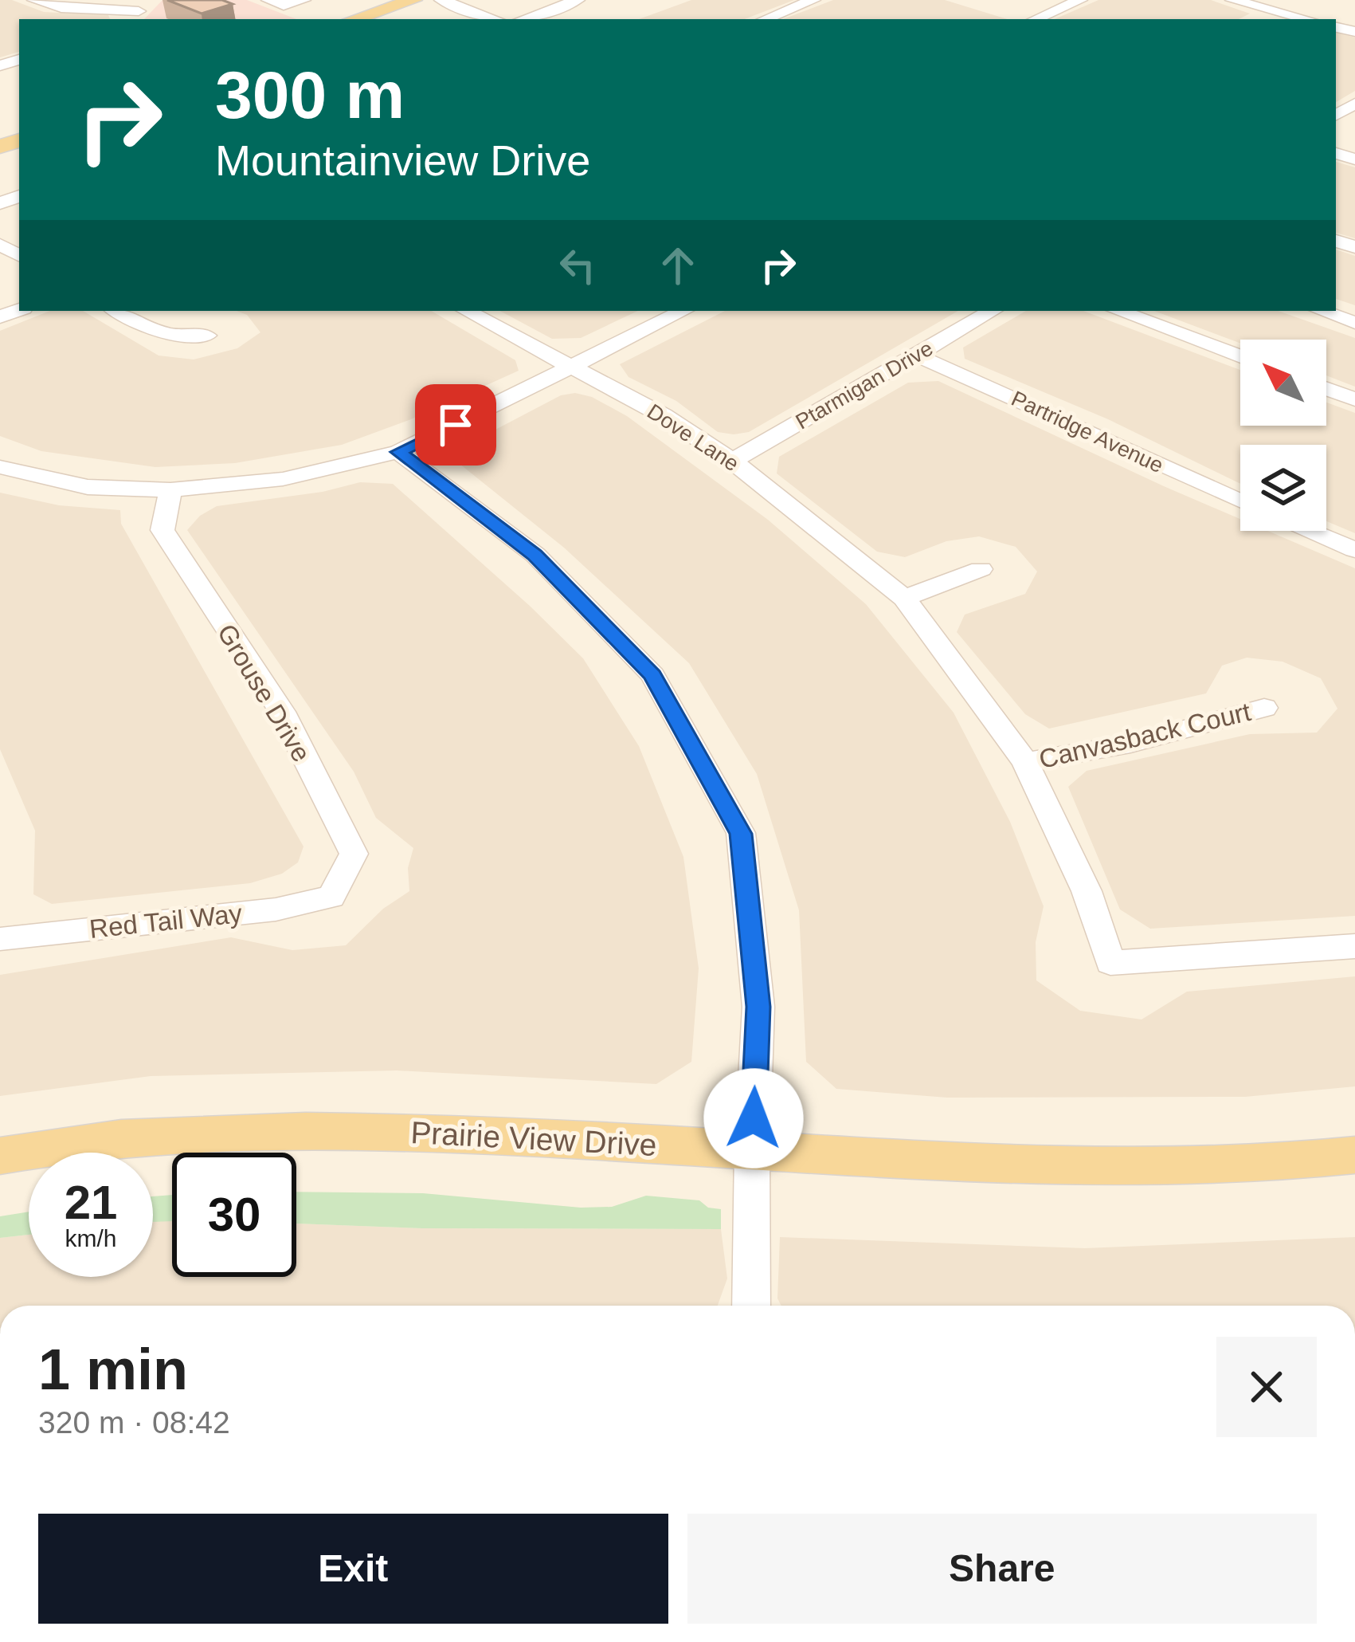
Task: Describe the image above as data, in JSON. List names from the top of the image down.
{
  "streets": {
    "main road": ["Prairie View Drive"],
    "street": [
      "Ptarmigan Drive",
      "Partridge Avenue",
      "Dove Lane",
      "Grouse Drive",
      "Canvasback Court",
      "Red Tail Way"
    ]
  },
  "crossings": [
    ["Ptarmigan Drive", "Partridge Avenue"],
    ["Ptarmigan Drive", "Dove Lane"],
    ["Dove Lane", "Canvasback Court"],
    ["Grouse Drive", "Red Tail Way"]
  ],
  "north": "top left",
  "page": {
    "turn": ["300 m", "Mountainview Drive"],
    "speed": "21 km/h",
    "limit": "30",
    "heading": ["1 min", "320 m · 08:42"],
    "buttons": ["Exit", "Share"]
  }
}
